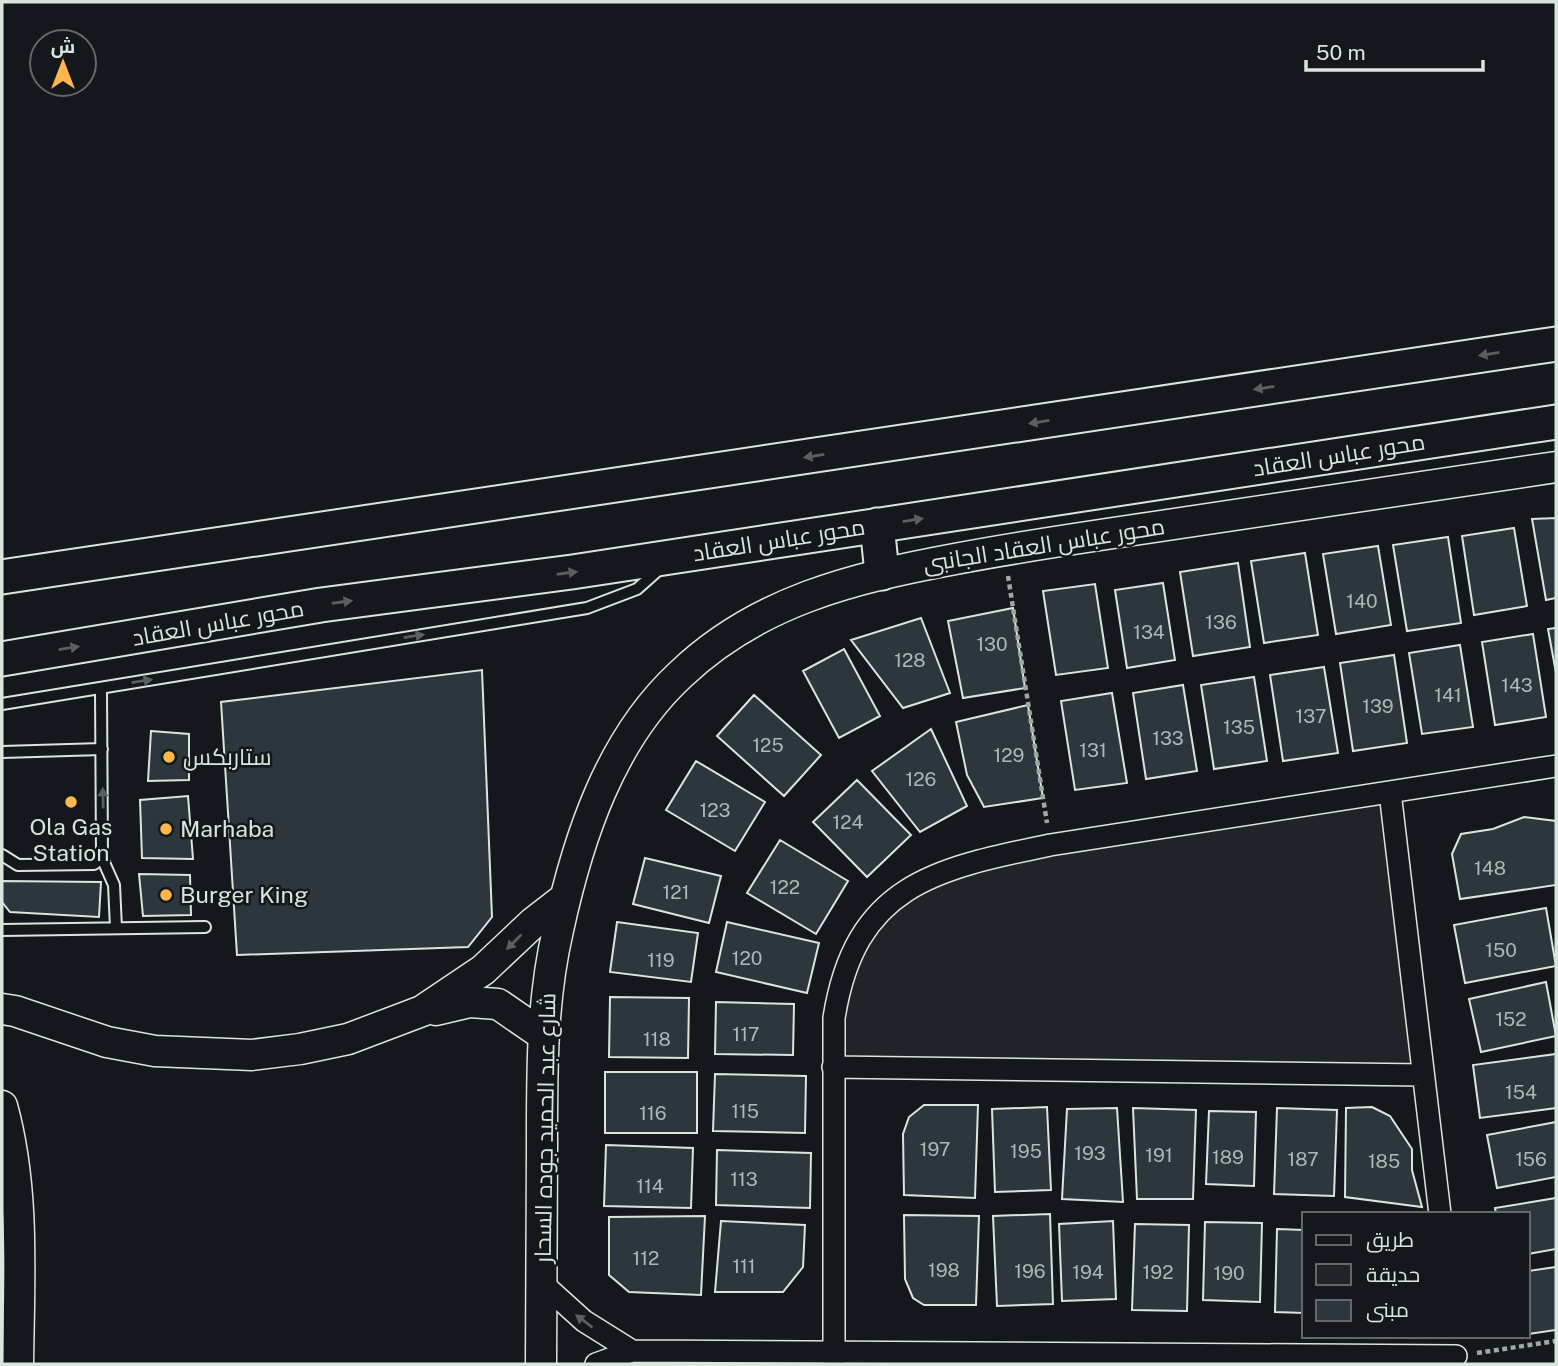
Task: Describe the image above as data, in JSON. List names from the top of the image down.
{
  "streets": {
    "main road": ["محور عباس العقاد"],
    "street": ["محور عباس العقاد الجانبى", "شارع عبد الحميد جوده السحار"]
  },
  "crossings": [
    ["محور عباس العقاد الجانبى", "شارع عبد الحميد جوده السحار"]
  ],
  "places": [
    "ستاربكس",
    "Ola Gas Station",
    "Marhaba",
    "Burger King"
  ],
  "house_numbers": [
    "140",
    "136",
    "134",
    "130",
    "128",
    "143",
    "141",
    "139",
    "137",
    "135",
    "133",
    "125",
    "131",
    "129",
    "126",
    "123",
    "124",
    "148",
    "122",
    "121",
    "150",
    "120",
    "119",
    "152",
    "117",
    "118",
    "154",
    "115",
    "116",
    "197",
    "195",
    "193",
    "191",
    "189",
    "187",
    "156",
    "185",
    "113",
    "114",
    "112",
    "111",
    "198",
    "196",
    "194",
    "192",
    "190"
  ],
  "legend": ["طريق", "حديقة", "مبنى"],
  "scale_bar": "50 m",
  "north": "top"
}
